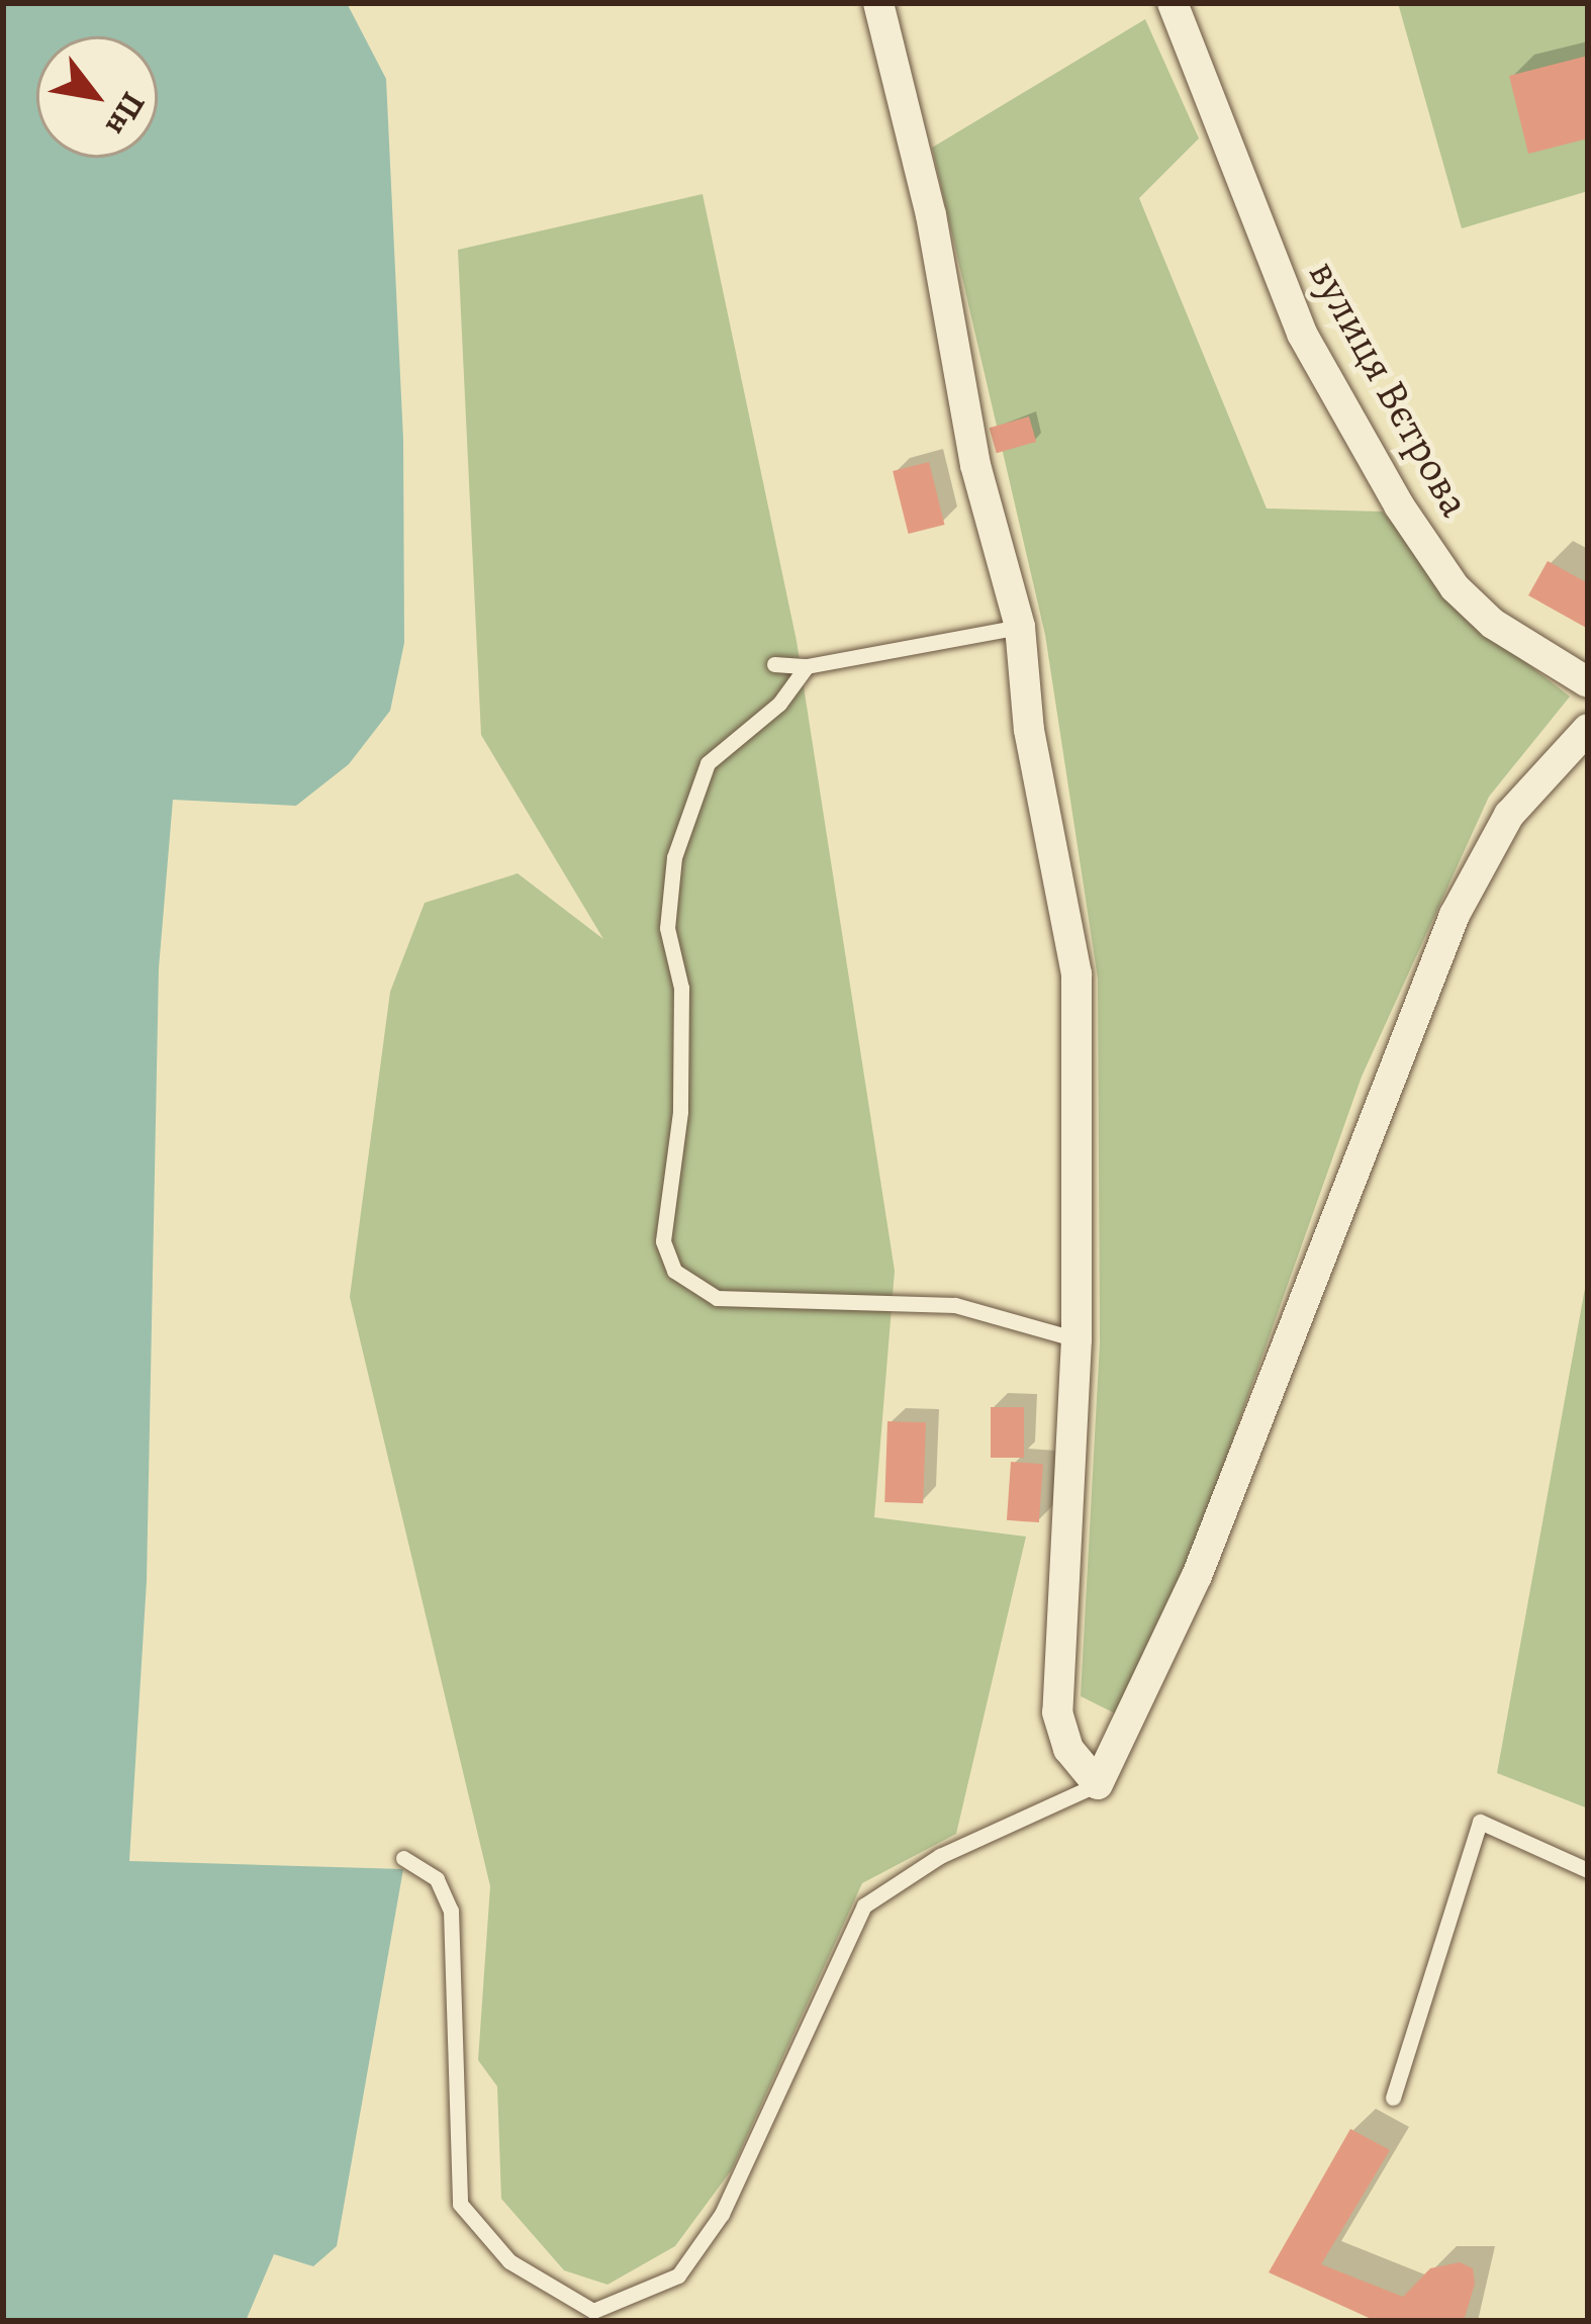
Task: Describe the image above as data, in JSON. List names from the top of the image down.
{
  "streets": {
    "street": ["вулиця Вєтрова"]
  },
  "north": "bottom right"
}
